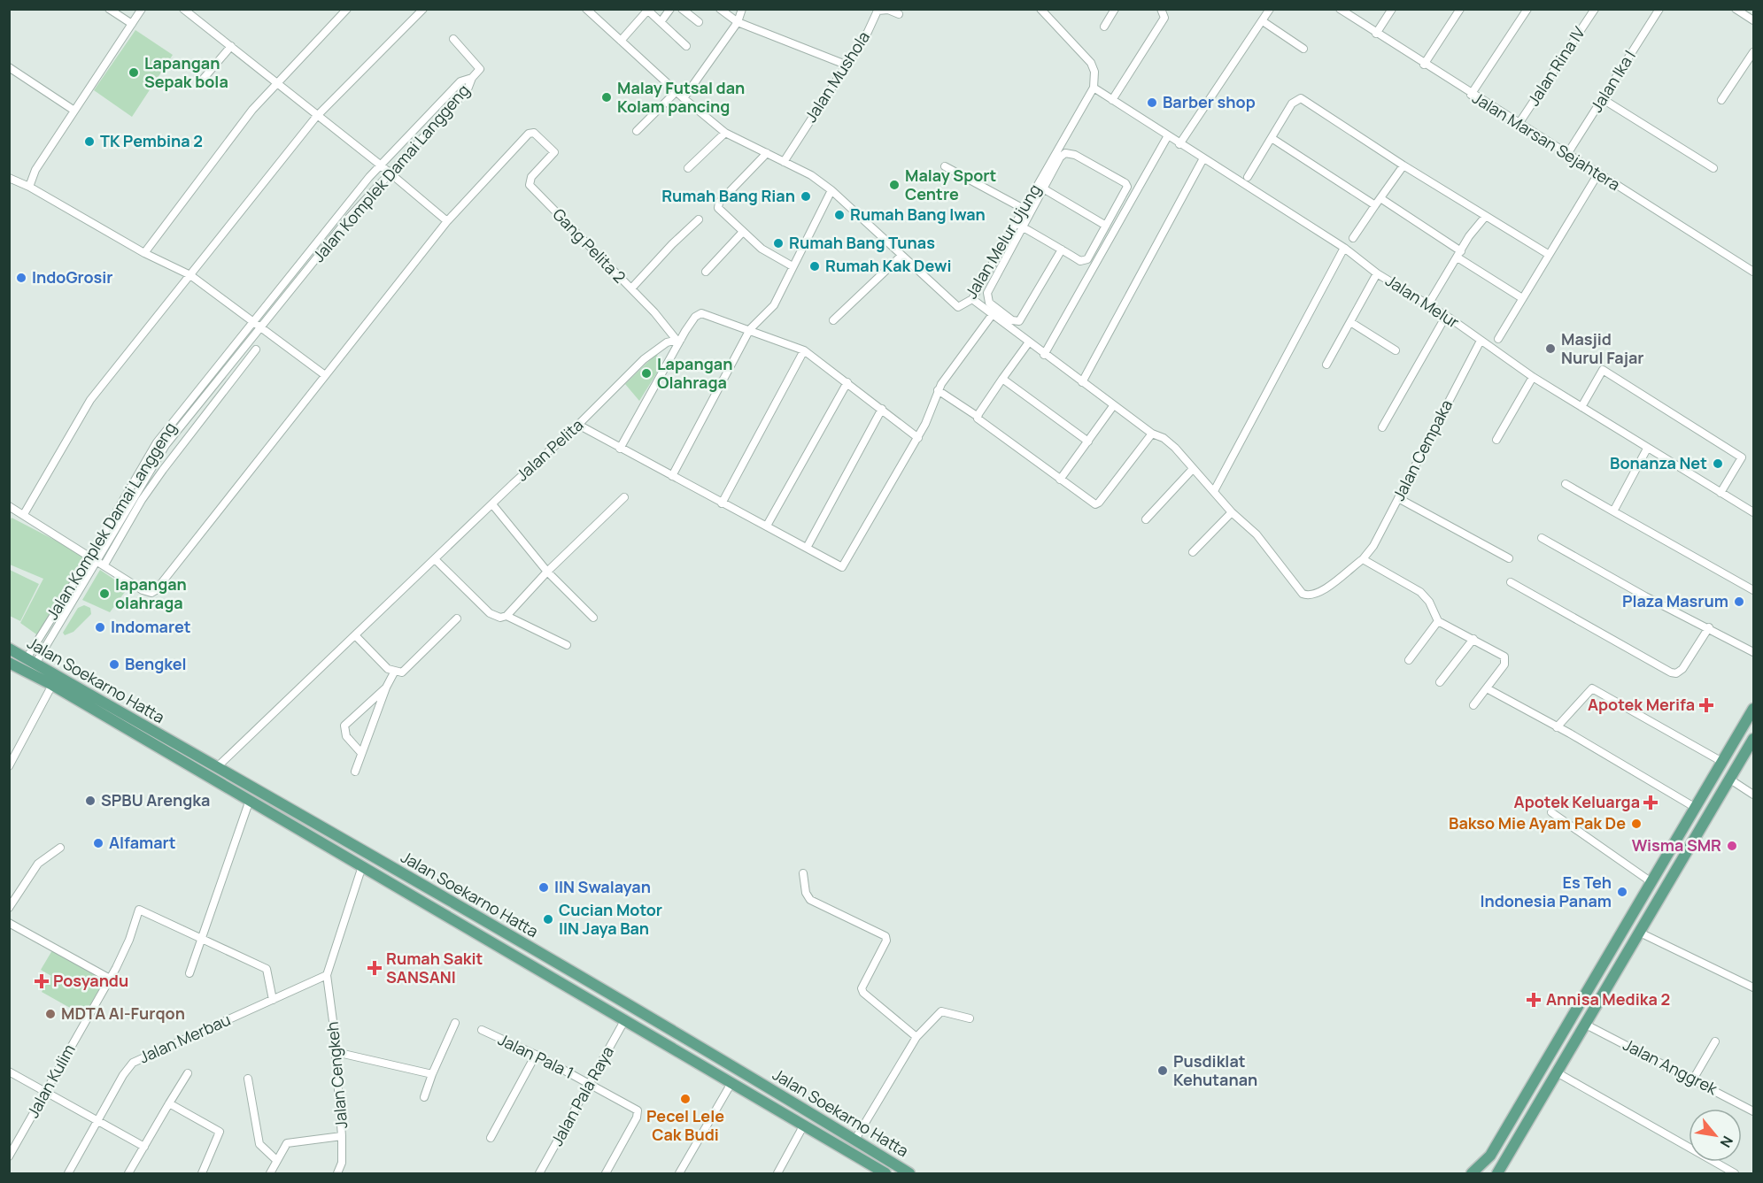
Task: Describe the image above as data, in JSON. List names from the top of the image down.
{
  "streets": {
    "main road": ["Jalan Soekarno Hatta"],
    "street": [
      "Jalan Rina IV",
      "Jalan Mushola",
      "Jalan Ika I",
      "Jalan Marsan Sejahtera",
      "Jalan Komplek Damai Langgeng",
      "Jalan Melur Ujung",
      "Gang Pelita 2",
      "Jalan Melur",
      "Jalan Pelita",
      "Jalan Cempaka",
      "Jalan Merbau",
      "Jalan Pala 1",
      "Jalan Anggrek",
      "Jalan Cengkeh",
      "Jalan Kulim",
      "Jalan Pala Raya"
    ]
  },
  "crossings": [
    ["Jalan Rina IV", "Jalan Marsan Sejahtera"],
    ["Jalan Mushola", "Jalan Melur Ujung"],
    ["Jalan Ika I", "Jalan Marsan Sejahtera"],
    ["Jalan Komplek Damai Langgeng", "Jalan Soekarno Hatta"],
    ["Jalan Melur Ujung", "Jalan Melur"],
    ["Gang Pelita 2", "Jalan Pelita"],
    ["Jalan Melur", "Jalan Cempaka"],
    ["Jalan Pelita", "Jalan Soekarno Hatta"],
    ["Jalan Soekarno Hatta", "Jalan Pala Raya"],
    ["Jalan Merbau", "Jalan Cengkeh"],
    ["Jalan Pala 1", "Jalan Pala Raya"]
  ],
  "places": {
    "other": [
      "Lapangan Sepak bola",
      "Malay Futsal dan Kolam pancing",
      "Barber shop",
      "TK Pembina 2",
      "Malay Sport Centre",
      "Rumah Bang Rian",
      "Rumah Bang Iwan",
      "Rumah Bang Tunas",
      "Rumah Kak Dewi",
      "IndoGrosir",
      "Masjid Nurul Fajar",
      "Lapangan Olahraga",
      "Bonanza Net",
      "lapangan olahraga",
      "Plaza Masrum",
      "Indomaret",
      "Bengkel",
      "SPBU Arengka",
      "Bakso Mie Ayam Pak De",
      "Alfamart",
      "Wisma SMR",
      "IIN Swalayan",
      "Es Teh Indonesia Panam",
      "Cucian Motor IIN Jaya Ban",
      "MDTA Al-Furqon",
      "Pusdiklat Kehutanan",
      "Pecel Lele Cak Budi"
    ],
    "health": [
      "Apotek Merifa",
      "Apotek Keluarga",
      "Rumah Sakit SANSANI",
      "Posyandu",
      "Annisa Medika 2"
    ]
  },
  "north": "bottom right"
}
